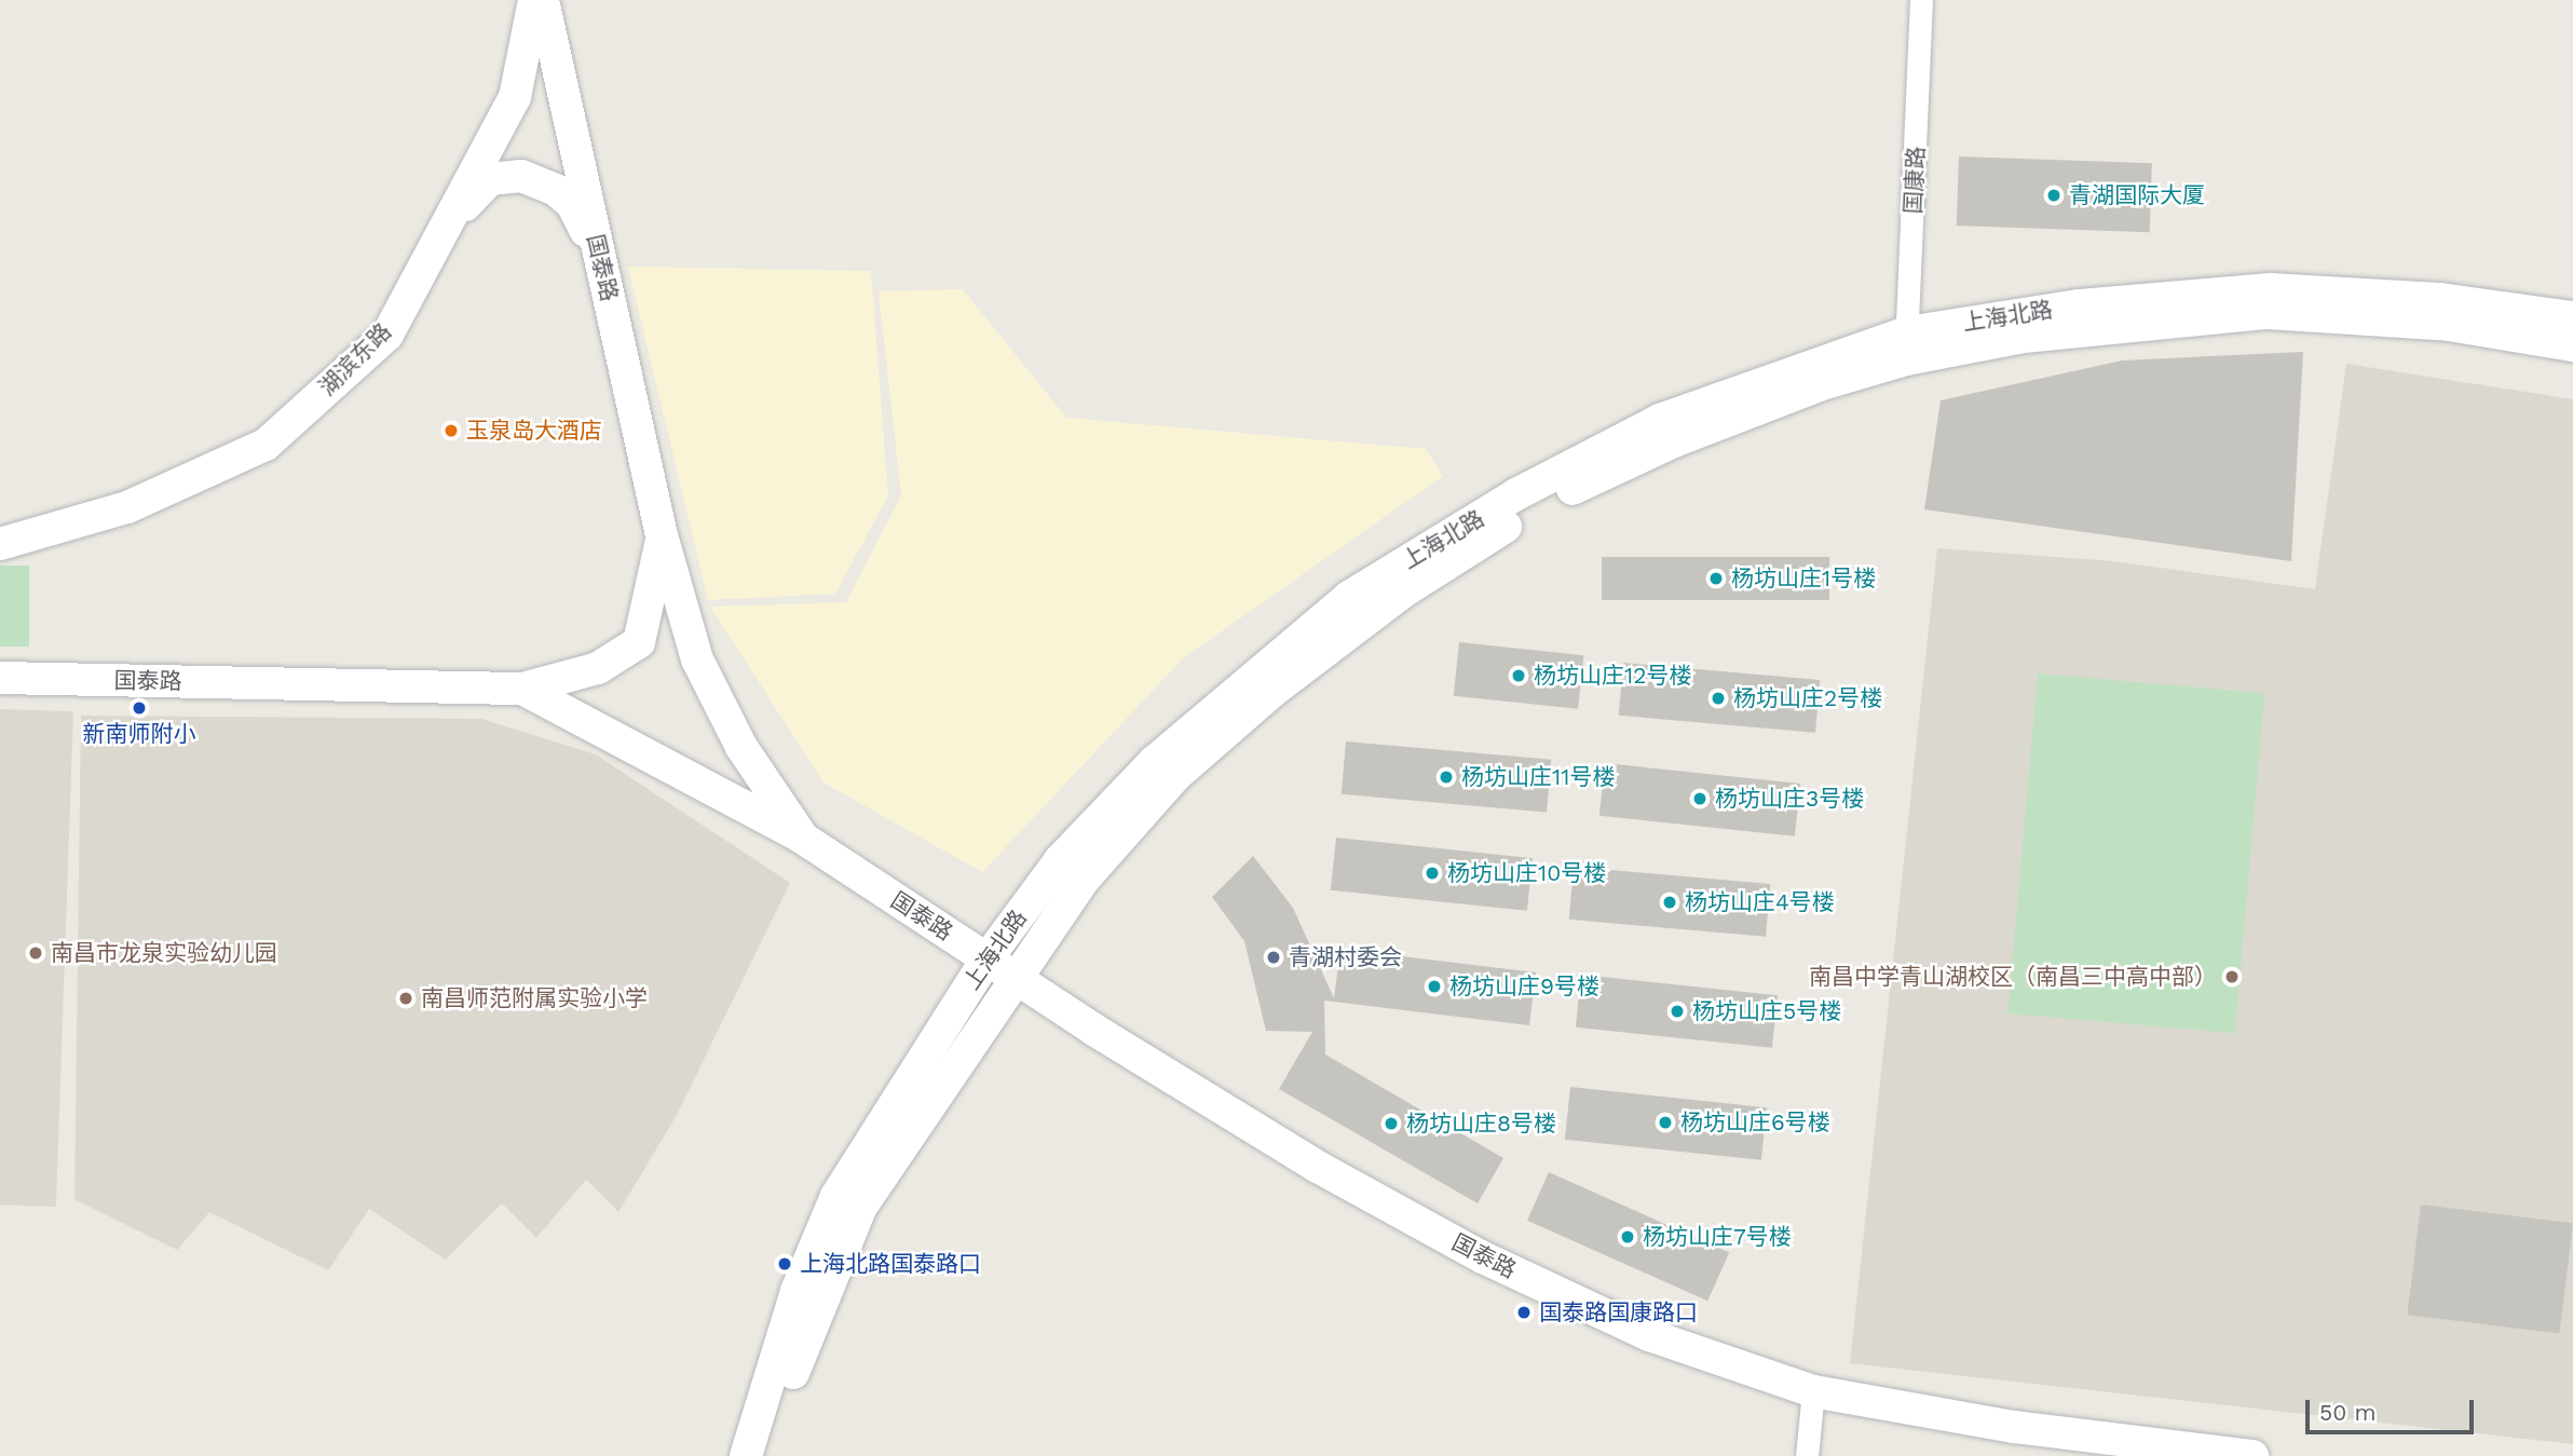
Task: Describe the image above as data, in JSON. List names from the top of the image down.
{
  "streets": {
    "main road": ["国泰路", "上海北路", "湖滨东路"],
    "street": ["国康路"]
  },
  "crossings": [
    ["国康路", "上海北路"],
    ["国泰路", "上海北路"]
  ],
  "places": [
    "青湖国际大厦",
    "玉泉岛大酒店",
    "杨坊山庄1号楼",
    "杨坊山庄12号楼",
    "杨坊山庄2号楼",
    "新南师附小",
    "杨坊山庄11号楼",
    "杨坊山庄3号楼",
    "杨坊山庄10号楼",
    "杨坊山庄4号楼",
    "南昌市龙泉实验幼儿园",
    "青湖村委会",
    "南昌中学青山湖校区（南昌三中高中部）",
    "杨坊山庄9号楼",
    "南昌师范附属实验小学",
    "杨坊山庄5号楼",
    "杨坊山庄6号楼",
    "杨坊山庄8号楼",
    "杨坊山庄7号楼",
    "上海北路国泰路口",
    "国泰路国康路口"
  ],
  "scale_bar": "50 m"
}
